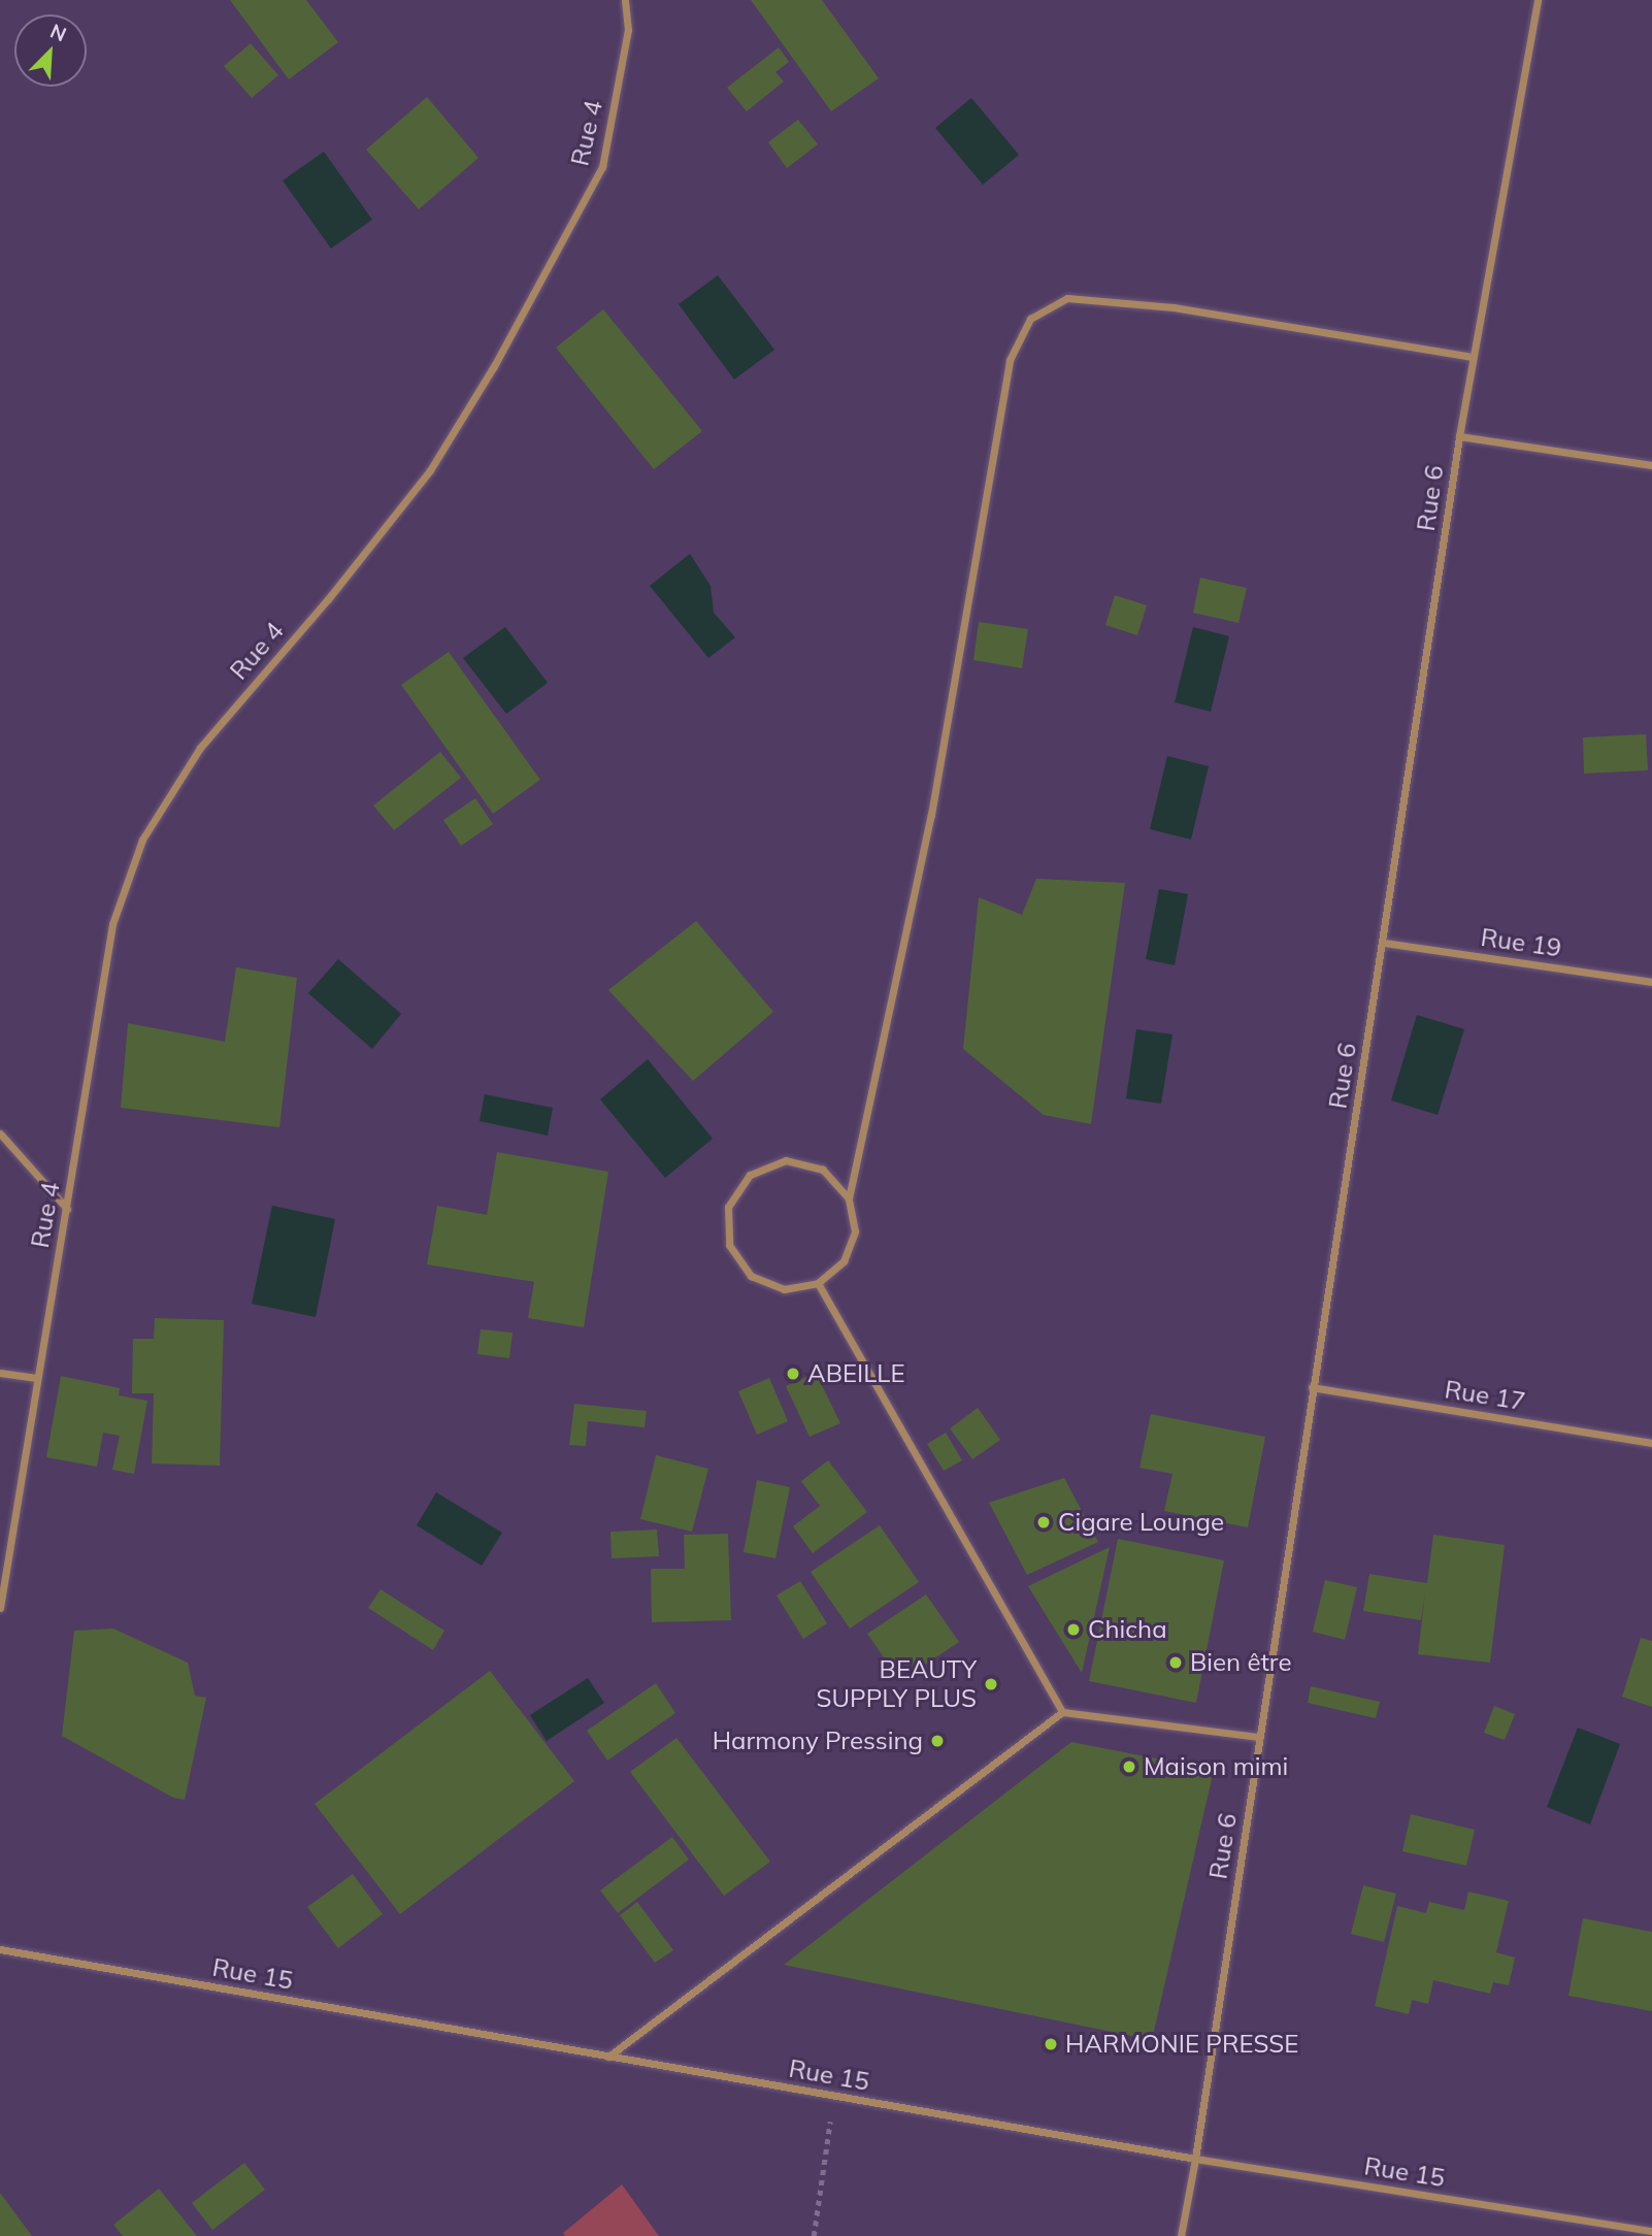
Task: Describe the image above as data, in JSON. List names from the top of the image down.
{
  "streets": {
    "street": [
      "Rue 4",
      "Rue 6",
      "Rue 19",
      "Rue 17",
      "Rue 15"
    ]
  },
  "crossings": [
    ["Rue 6", "Rue 19"],
    ["Rue 6", "Rue 17"],
    ["Rue 6", "Rue 15"]
  ],
  "places": [
    "ABEILLE",
    "Cigare Lounge",
    "Chicha",
    "Bien être",
    "BEAUTY SUPPLY PLUS",
    "Harmony Pressing",
    "Maison mimi",
    "HARMONIE PRESSE"
  ],
  "north": "top right"
}
